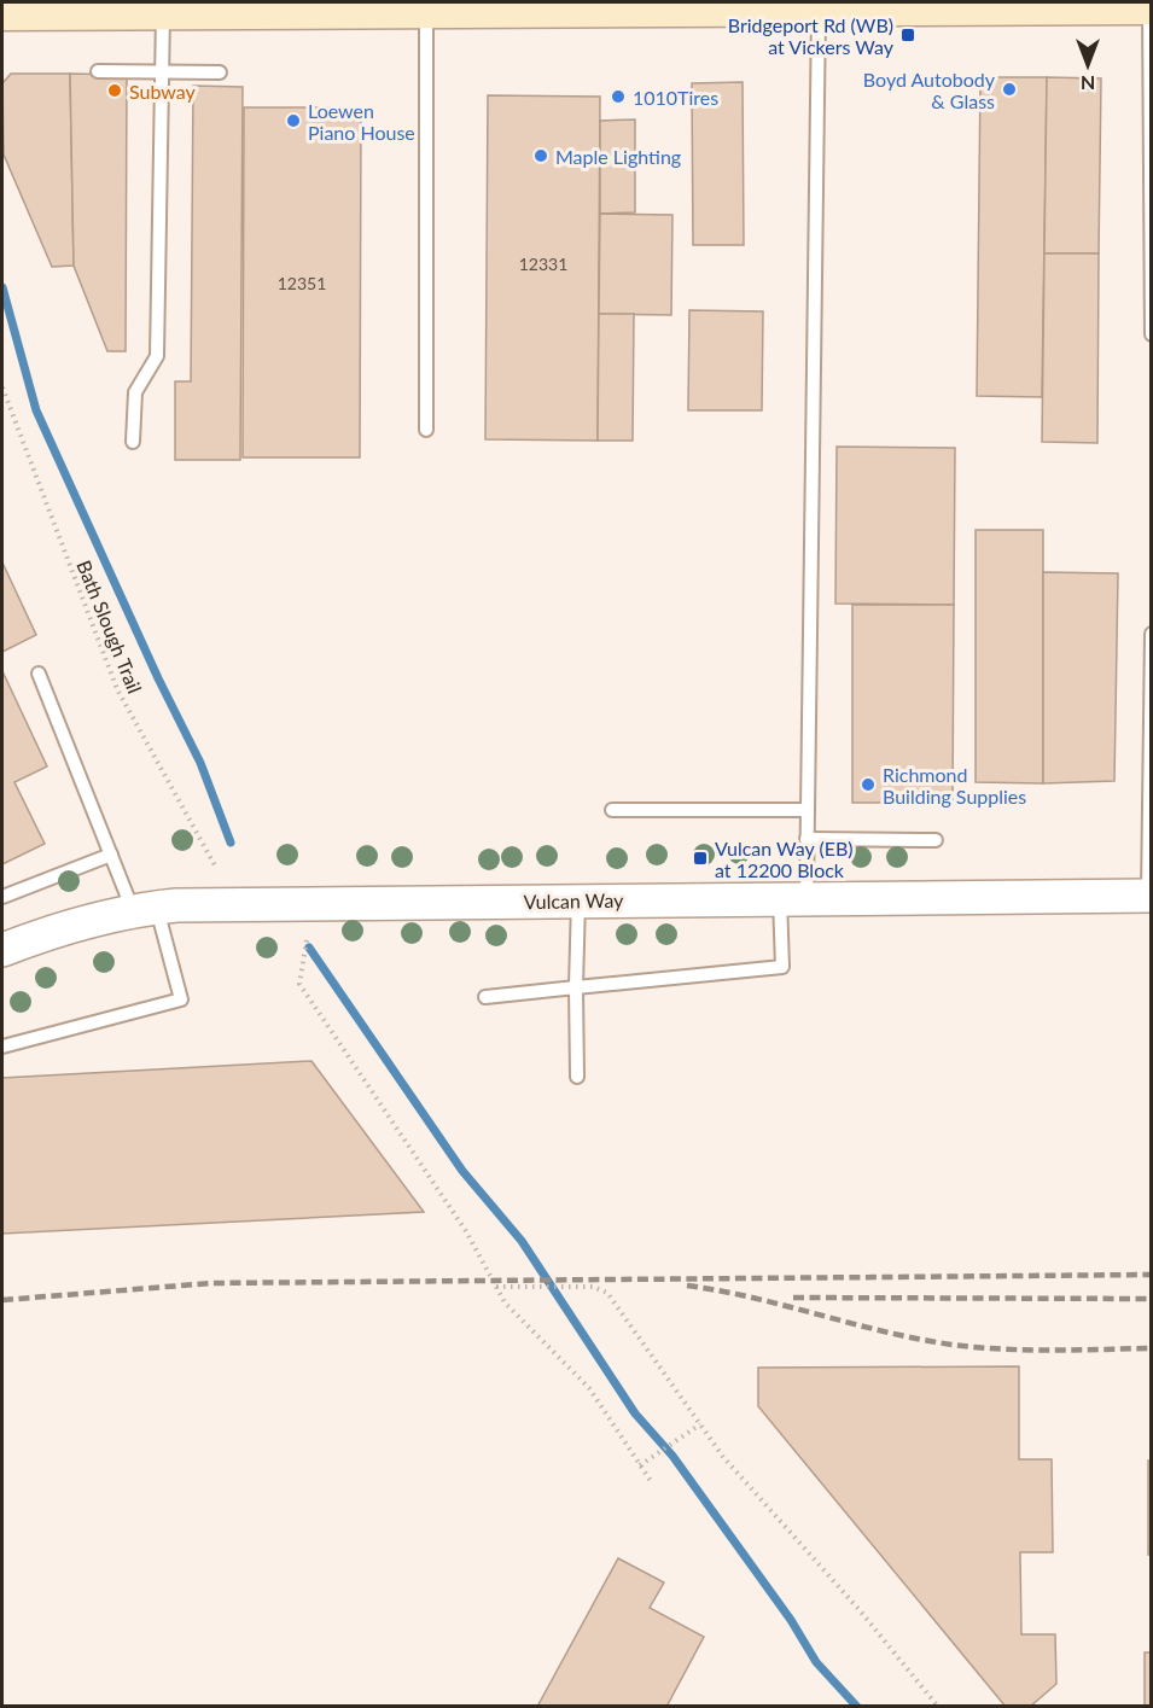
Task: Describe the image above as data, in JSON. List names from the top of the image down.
{
  "streets": {
    "street": ["Vulcan Way"],
    "path": ["Bath Slough Trail"]
  },
  "places": {
    "transit": ["Bridgeport Rd (WB) at Vickers Way", "Vulcan Way (EB) at 12200 Block"],
    "other": [
      "Boyd Autobody & Glass",
      "Subway",
      "1010Tires",
      "Loewen Piano House",
      "Maple Lighting",
      "Richmond Building Supplies"
    ]
  },
  "house_numbers": ["12331", "12351"],
  "north": "bottom"
}
